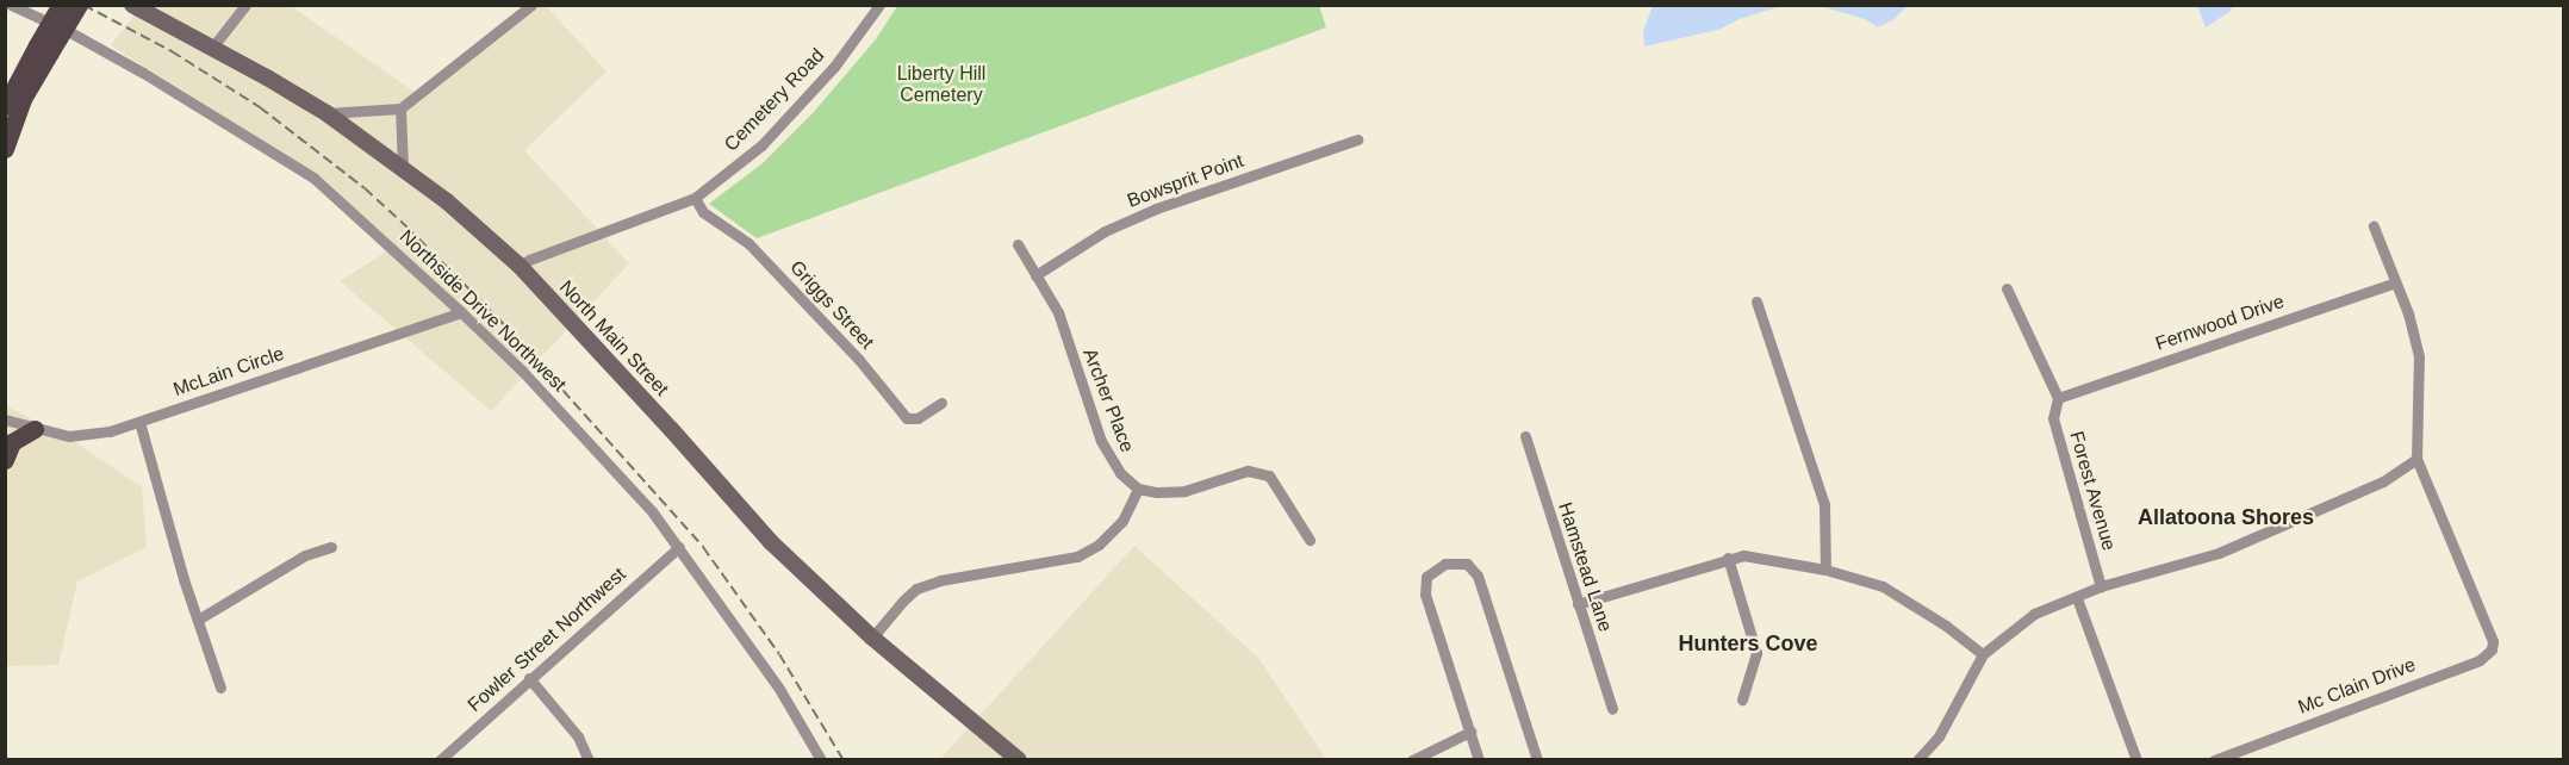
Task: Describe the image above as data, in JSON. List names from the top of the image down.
{
  "streets": {
    "main road": ["North Main Street"],
    "street": [
      "Cemetery Road",
      "Bowsprit Point",
      "Griggs Street",
      "Northside Drive Northwest",
      "Fernwood Drive",
      "McLain Circle",
      "Archer Place",
      "Forest Avenue",
      "Hamstead Lane",
      "Fowler Street Northwest",
      "Mc Clain Drive"
    ]
  },
  "crossings": [
    ["Cemetery Road", "Griggs Street"],
    ["Cemetery Road", "North Main Street"],
    ["Bowsprit Point", "Archer Place"],
    ["Northside Drive Northwest", "McLain Circle"],
    ["Northside Drive Northwest", "Fowler Street Northwest"],
    ["Fernwood Drive", "Forest Avenue"]
  ],
  "districts": ["Allatoona Shores", "Hunters Cove"],
  "parks": ["Liberty Hill Cemetery"]
}
